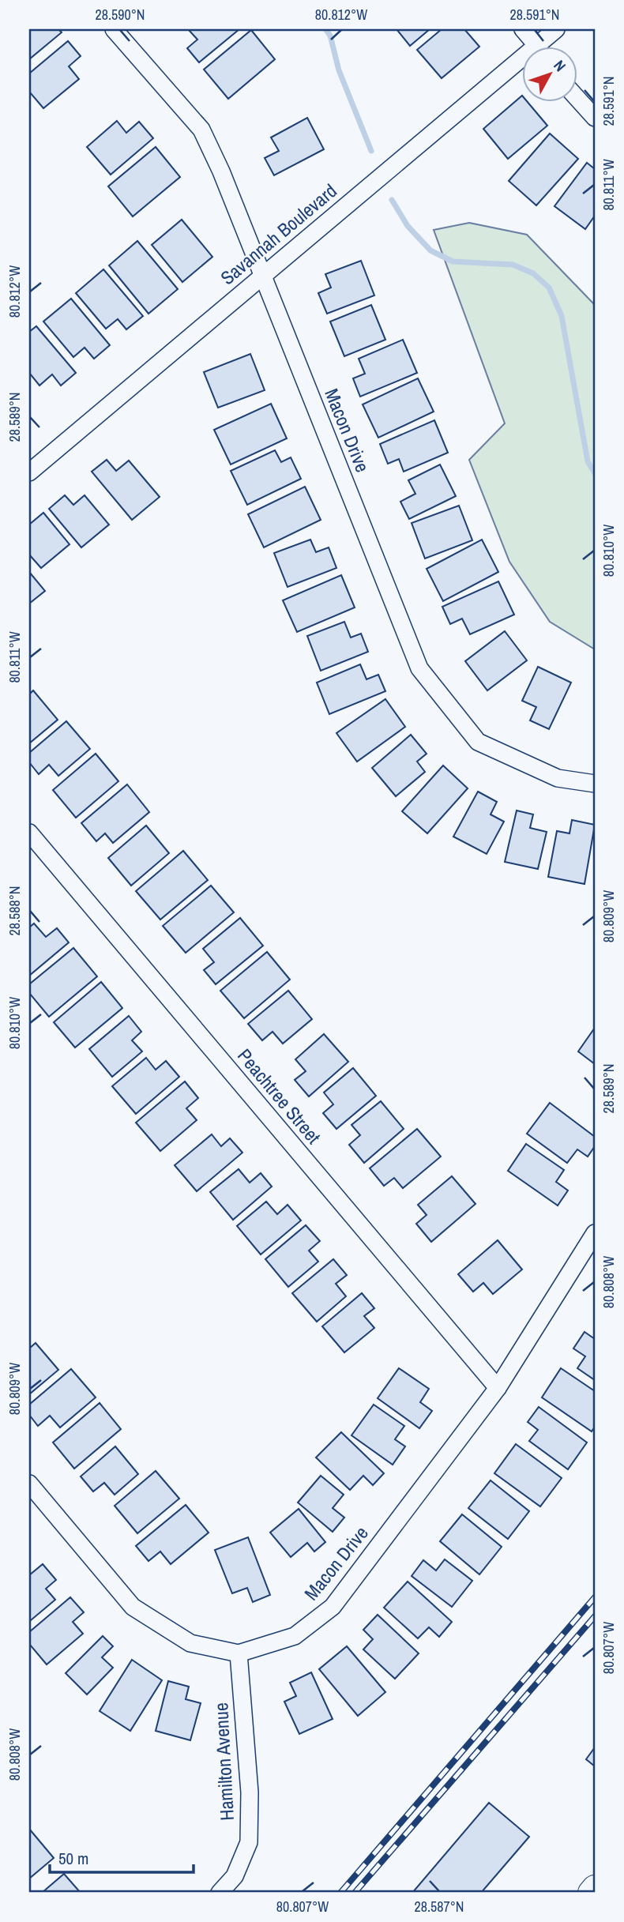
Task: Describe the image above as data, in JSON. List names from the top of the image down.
{
  "streets": {
    "street": [
      "Savannah Boulevard",
      "Macon Drive",
      "Peachtree Street",
      "Hamilton Avenue"
    ]
  },
  "crossings": [
    ["Savannah Boulevard", "Macon Drive"],
    ["Macon Drive", "Peachtree Street"],
    ["Macon Drive", "Hamilton Avenue"]
  ],
  "scale_bar": "50 m",
  "north": "top right",
  "coordinates": [
    "28.590°N",
    "80.812°W",
    "28.591°N",
    "80.811°W",
    "28.589°N",
    "80.810°W",
    "28.588°N",
    "80.809°W",
    "80.808°W",
    "80.807°W",
    "28.587°N"
  ]
}
